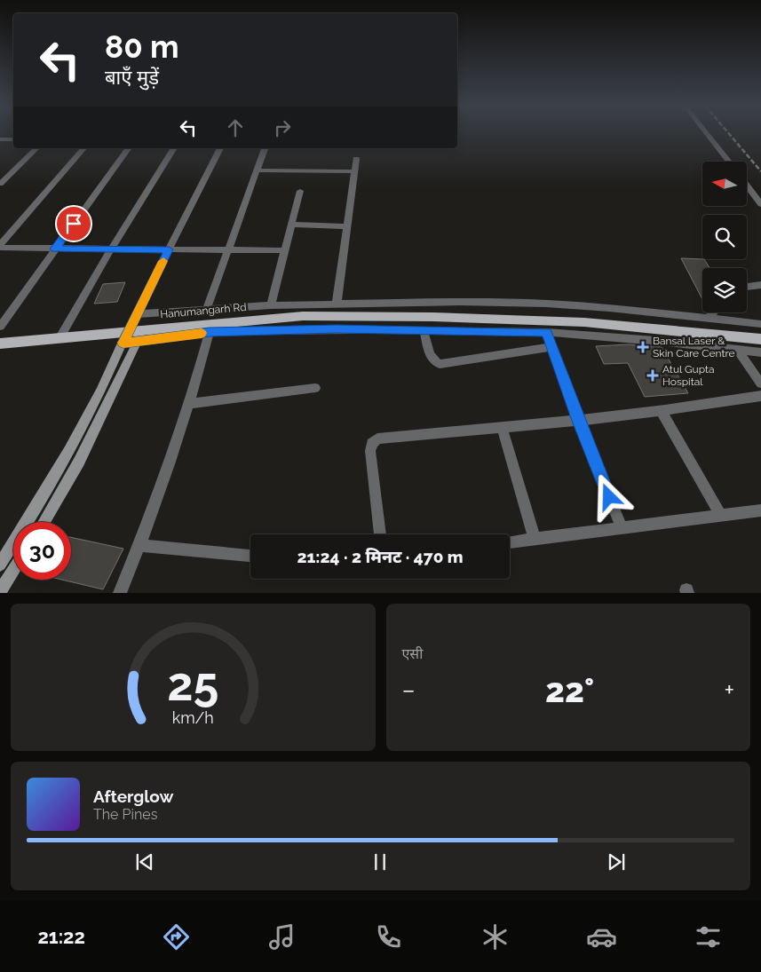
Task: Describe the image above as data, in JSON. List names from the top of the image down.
{
  "streets": {
    "main road": ["Hanumangarh Rd"]
  },
  "places": {
    "health": ["Bansal Laser & Skin Care Centre", "Atul Gupta Hospital"]
  },
  "north": "left",
  "page": {
    "turn": ["80 m", "बाएँ मुड़ें"],
    "limit": "30",
    "trip": "21:24 · 2 मिनट · 470 m",
    "tile": "एसी",
    "heat": ["−", "22°", "+"],
    "song": ["Afterglow", "The Pines"],
    "tabs": "21:22",
    "gauge": ["25", "km/h"]
  }
}
